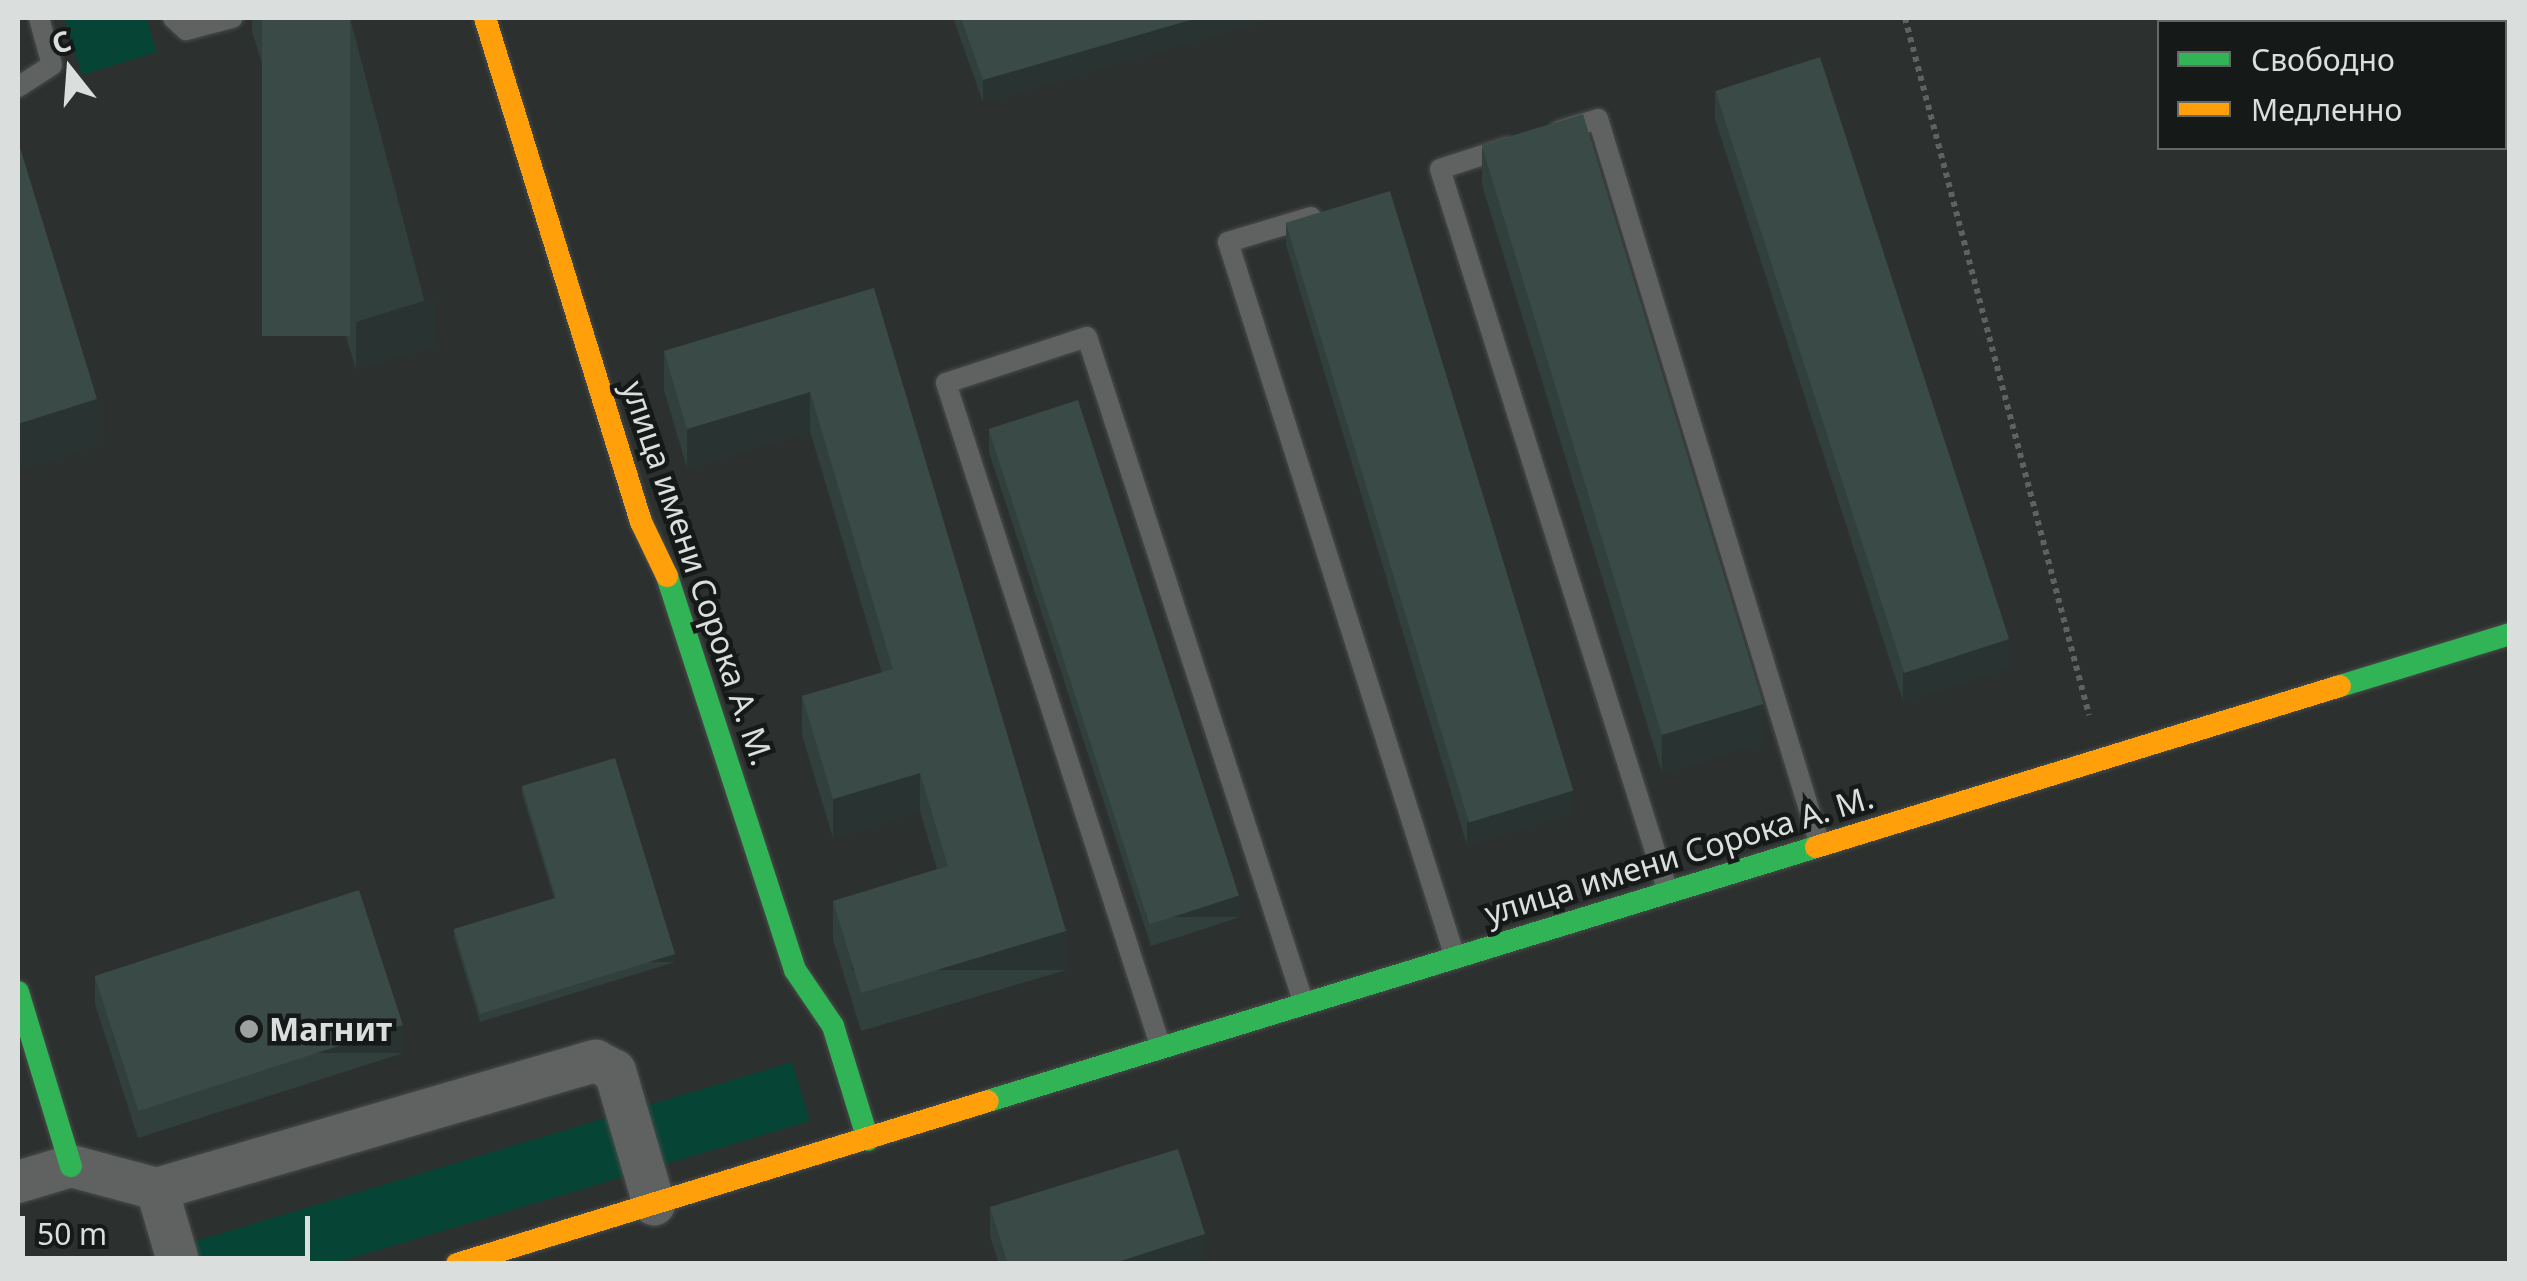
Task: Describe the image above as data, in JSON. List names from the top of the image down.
{
  "streets": {
    "street": ["улица имени Сорока А. М."]
  },
  "places": ["Магнит"],
  "legend": ["Свободно", "Медленно"],
  "scale_bar": "50 m",
  "north": "top"
}
